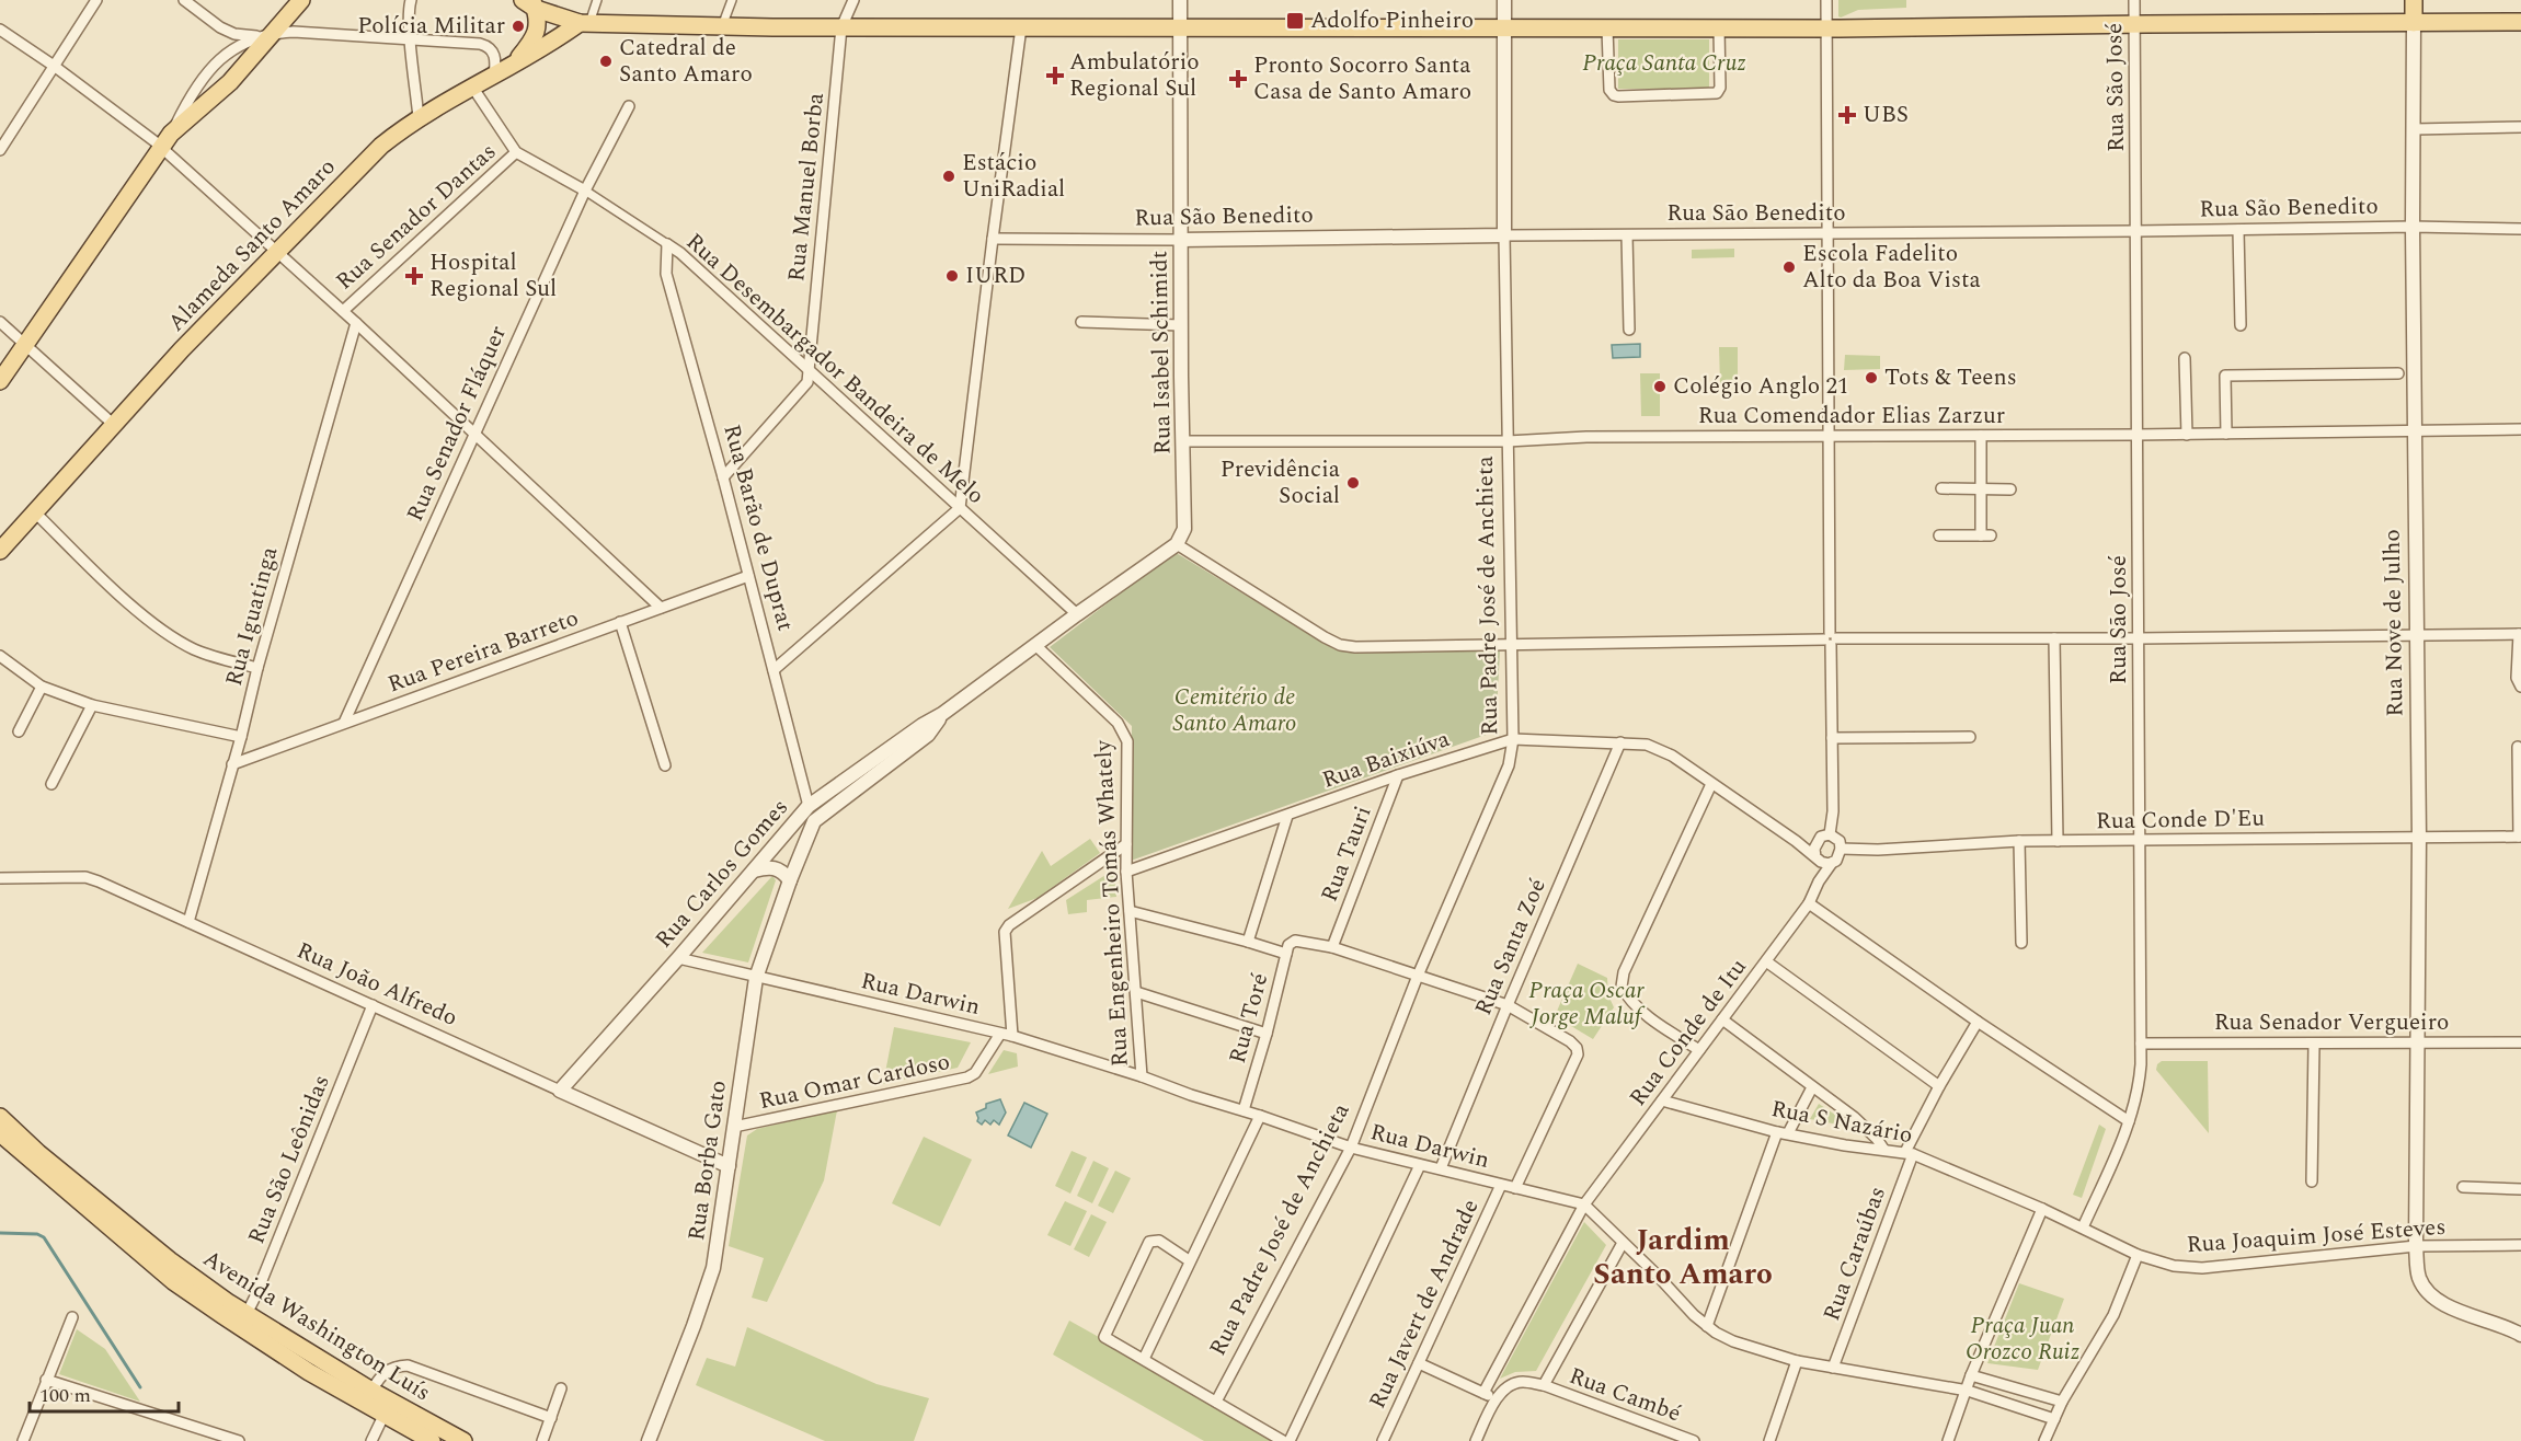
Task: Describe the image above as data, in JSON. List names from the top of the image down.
{
  "streets": {
    "main road": ["Alameda Santo Amaro", "Rua Nove de Julho", "Avenida Washington Luís"],
    "street": [
      "Rua São José",
      "Rua Manuel Borba",
      "Rua São Benedito",
      "Rua Senador Dantas",
      "Rua Isabel Schimidt",
      "Rua Desembargador Bandeira de Melo",
      "Rua Comendador Elias Zarzur",
      "Rua Senador Fláquer",
      "Rua Barão de Duprat",
      "Rua Padre José de Anchieta",
      "Rua Iguatinga",
      "Rua Pereira Barreto",
      "Rua Baixiúva",
      "Rua Conde D'Eu",
      "Rua Tauri",
      "Rua Carlos Gomes",
      "Rua Engenheiro Tomás Whately",
      "Rua Santa Zoé",
      "Rua João Alfredo",
      "Rua Darwin",
      "Rua Toré",
      "Rua Senador Vergueiro",
      "Rua Conde de Itu",
      "Rua Omar Cardoso",
      "Rua S Nazário",
      "Rua São Leônidas",
      "Rua Borba Gato",
      "Rua Joaquim José Esteves",
      "Rua Caraúbas",
      "Rua Javert de Andrade",
      "Rua Cambé"
    ]
  },
  "crossings": [
    ["Rua São José", "Rua São Benedito"],
    ["Rua São José", "Rua Comendador Elias Zarzur"],
    ["Rua São José", "Rua Conde D'Eu"],
    ["Rua São José", "Rua Senador Vergueiro"],
    ["Rua São José", "Rua S Nazário"],
    ["Rua São José", "Rua Joaquim José Esteves"],
    ["Rua Manuel Borba", "Rua Desembargador Bandeira de Melo"],
    ["Rua Manuel Borba", "Rua Barão de Duprat"],
    ["Rua São Benedito", "Rua Isabel Schimidt"],
    ["Rua São Benedito", "Rua Padre José de Anchieta"],
    ["Rua São Benedito", "Rua Nove de Julho"],
    ["Rua Senador Dantas", "Rua Desembargador Bandeira de Melo"],
    ["Alameda Santo Amaro", "Rua Desembargador Bandeira de Melo"],
    ["Rua Isabel Schimidt", "Rua Comendador Elias Zarzur"],
    ["Rua Isabel Schimidt", "Rua Carlos Gomes"],
    ["Rua Desembargador Bandeira de Melo", "Rua Senador Fláquer"],
    ["Rua Desembargador Bandeira de Melo", "Rua Barão de Duprat"],
    ["Rua Desembargador Bandeira de Melo", "Rua Carlos Gomes"],
    ["Rua Comendador Elias Zarzur", "Rua Padre José de Anchieta"],
    ["Rua Comendador Elias Zarzur", "Rua Nove de Julho"],
    ["Rua Senador Fláquer", "Rua Pereira Barreto"],
    ["Rua Barão de Duprat", "Rua Pereira Barreto"],
    ["Rua Barão de Duprat", "Rua Carlos Gomes"],
    ["Rua Padre José de Anchieta", "Rua Baixiúva"],
    ["Rua Padre José de Anchieta", "Rua Darwin"],
    ["Rua Iguatinga", "Rua Pereira Barreto"],
    ["Rua Iguatinga", "Rua João Alfredo"],
    ["Rua Nove de Julho", "Rua Conde D'Eu"],
    ["Rua Nove de Julho", "Rua Senador Vergueiro"],
    ["Rua Nove de Julho", "Rua Joaquim José Esteves"],
    ["Rua Baixiúva", "Rua Tauri"],
    ["Rua Baixiúva", "Rua Engenheiro Tomás Whately"],
    ["Rua Baixiúva", "Rua Santa Zoé"],
    ["Rua Conde D'Eu", "Rua Conde de Itu"],
    ["Rua Tauri", "Rua Toré"],
    ["Rua Carlos Gomes", "Rua Engenheiro Tomás Whately"],
    ["Rua Carlos Gomes", "Rua João Alfredo"],
    ["Rua Carlos Gomes", "Rua Darwin"],
    ["Rua Carlos Gomes", "Rua Borba Gato"],
    ["Rua Engenheiro Tomás Whately", "Rua Darwin"],
    ["Rua Santa Zoé", "Rua Darwin"],
    ["Rua João Alfredo", "Rua São Leônidas"],
    ["Rua João Alfredo", "Rua Borba Gato"],
    ["Rua Darwin", "Rua Toré"],
    ["Rua Darwin", "Rua Conde de Itu"],
    ["Rua Darwin", "Rua Omar Cardoso"],
    ["Rua Darwin", "Rua Borba Gato"],
    ["Rua Darwin", "Rua Javert de Andrade"],
    ["Rua Conde de Itu", "Rua S Nazário"],
    ["Rua Omar Cardoso", "Rua Borba Gato"],
    ["Rua S Nazário", "Rua Joaquim José Esteves"],
    ["Rua S Nazário", "Rua Caraúbas"],
    ["Rua São Leônidas", "Avenida Washington Luís"]
  ],
  "districts": ["Jardim Santo Amaro"],
  "parks": [
    "Praça Santa Cruz",
    "Cemitério de Santo Amaro",
    "Praça Oscar Jorge Maluf",
    "Praça Juan Orozco Ruiz"
  ],
  "places": {
    "transit": ["Adolfo Pinheiro"],
    "other": [
      "Polícia Militar",
      "Catedral de Santo Amaro",
      "Estácio UniRadial",
      "Escola Fadelito Alto da Boa Vista",
      "IURD",
      "Tots & Teens",
      "Colégio Anglo 21",
      "Previdência Social"
    ],
    "health": [
      "Ambulatório Regional Sul",
      "Pronto Socorro Santa Casa de Santo Amaro",
      "UBS",
      "Hospital Regional Sul"
    ]
  },
  "scale_bar": "100 m"
}
